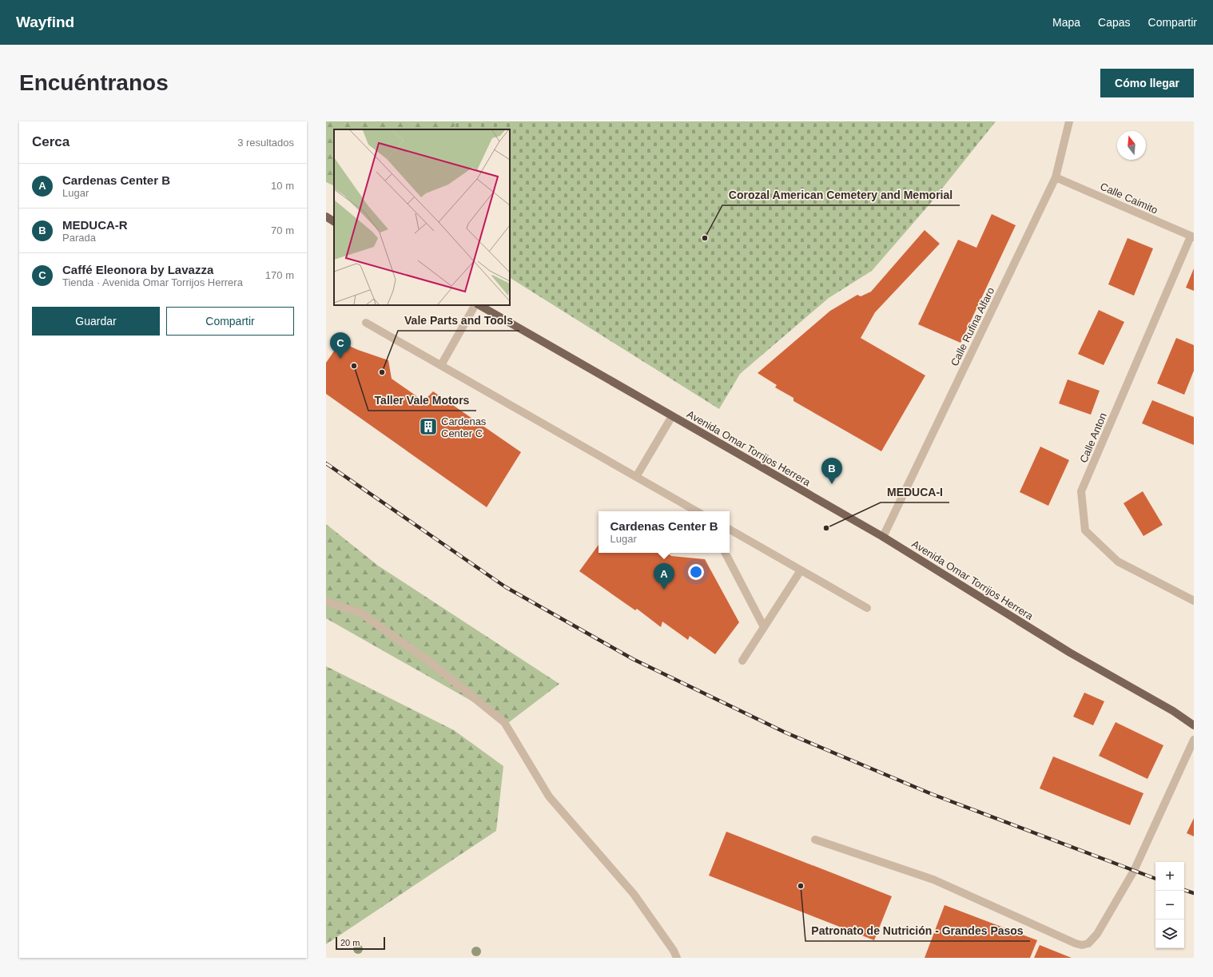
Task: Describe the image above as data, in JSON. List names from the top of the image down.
{
  "streets": {
    "main road": ["Avenida Omar Torrijos Herrera"],
    "street": ["Calle Caimito", "Calle Rufina Alfaro", "Calle Anton"]
  },
  "crossings": [
    ["Calle Caimito", "Calle Rufina Alfaro"],
    ["Calle Caimito", "Calle Anton"],
    ["Calle Rufina Alfaro", "Avenida Omar Torrijos Herrera"]
  ],
  "places": {
    "other": [
      "Corozal American Cemetery and Memorial",
      "Taller Vale Motors",
      "Vale Parts and Tools",
      "MEDUCA-I",
      "Patronato de Nutrición - Grandes Pasos"
    ],
    "building": ["Cardenas Center C"]
  },
  "scale_bar": "20 m",
  "north": "top",
  "page": {
    "header": "Wayfind",
    "nav": ["Mapa", "Capas", "Compartir"],
    "buttons": [
      "Cómo llegar",
      ["Guardar", "Compartir"]
    ],
    "title": "Encuéntranos",
    "heading": ["Cerca", "3 resultados"],
    "list": [
      {
        "mark": "A",
        "name": "Cardenas Center B",
        "note": "Lugar",
        "value": "10 m"
      },
      {
        "mark": "B",
        "name": "MEDUCA-R",
        "note": "Parada",
        "value": "70 m"
      },
      {
        "mark": "C",
        "name": "Caffé Eleonora by Lavazza",
        "note": "Tienda · Avenida Omar Torrijos Herrera",
        "value": "170 m"
      }
    ],
    "pins": ["C", "B", "A"],
    "popup": ["Cardenas Center B", "Lugar"],
    "map_buttons": ["+", "−"],
    "scale": "20 m"
  }
}
